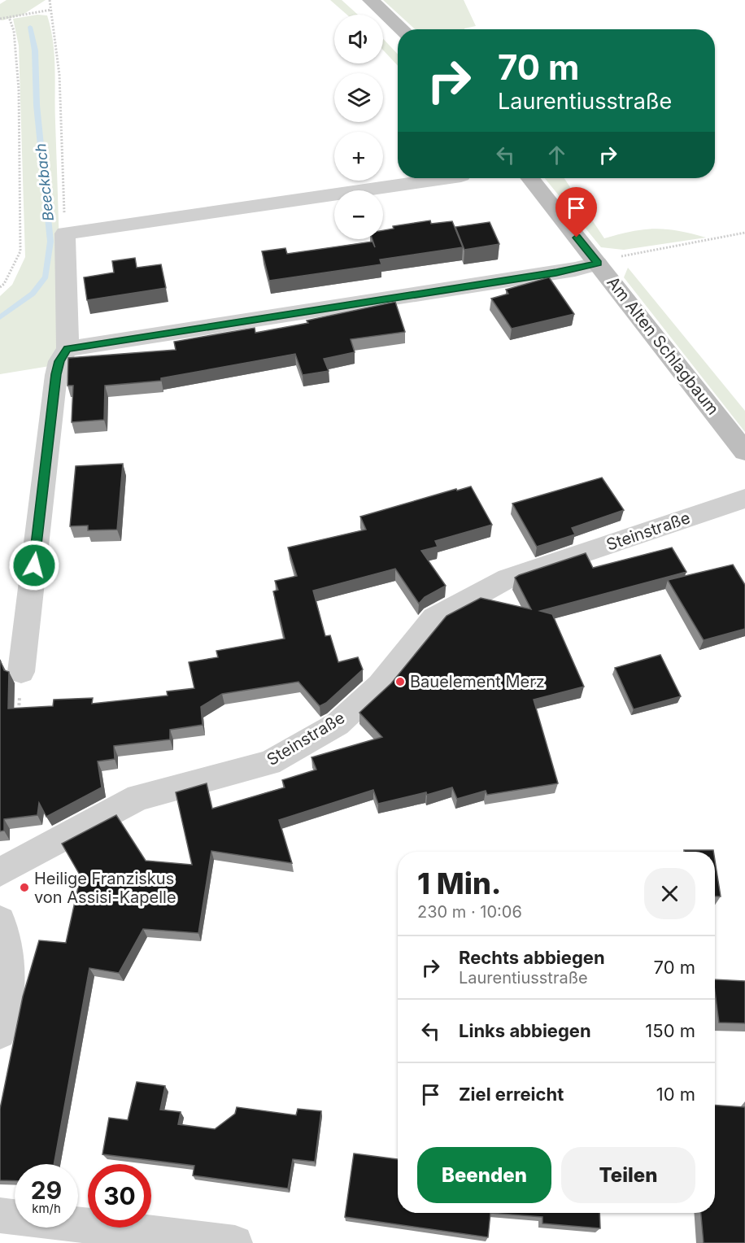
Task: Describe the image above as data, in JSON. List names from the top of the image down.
{
  "streets": {
    "main road": ["Am Alten Schlagbaum"],
    "street": ["Steinstraße"]
  },
  "water": ["Beeckbach"],
  "places": ["Bauelement Merz", "Heilige Franziskus von Assisi-Kapelle"],
  "page": {
    "map_buttons": ["+", "−"],
    "turn": ["70 m", "Laurentiusstraße"],
    "heading": ["1 Min.", "230 m · 10:06"],
    "list": [
      {
        "name": "Rechts abbiegen",
        "note": "Laurentiusstraße",
        "value": "70 m"
      },
      {
        "name": "Links abbiegen",
        "value": "150 m"
      },
      {
        "name": "Ziel erreicht",
        "value": "10 m"
      }
    ],
    "buttons": ["Beenden", "Teilen"],
    "speed": "29 km/h",
    "limit": "30"
  }
}
